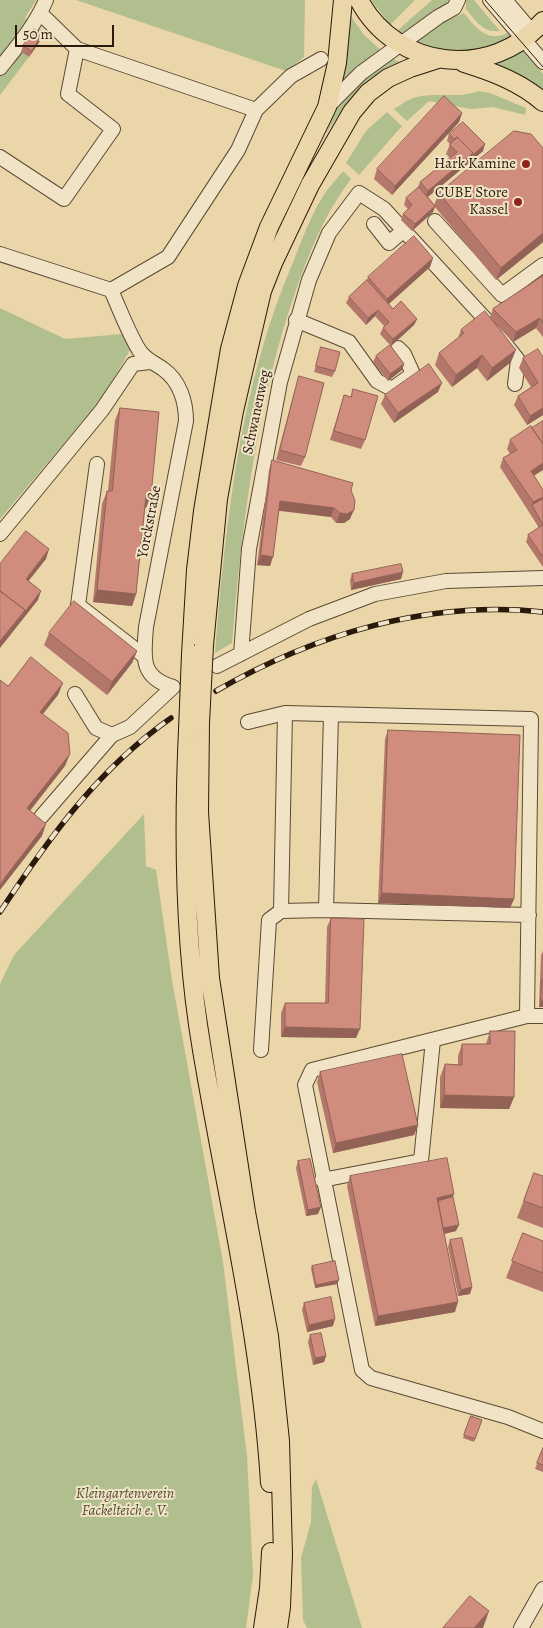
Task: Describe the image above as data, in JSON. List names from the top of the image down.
{
  "streets": {
    "street": ["Schwanenweg", "Yorckstraße"]
  },
  "parks": ["Kleingartenverein Fackelteich e. V."],
  "places": ["Hark Kamine", "CUBE Store Kassel"],
  "scale_bar": "50 m"
}
